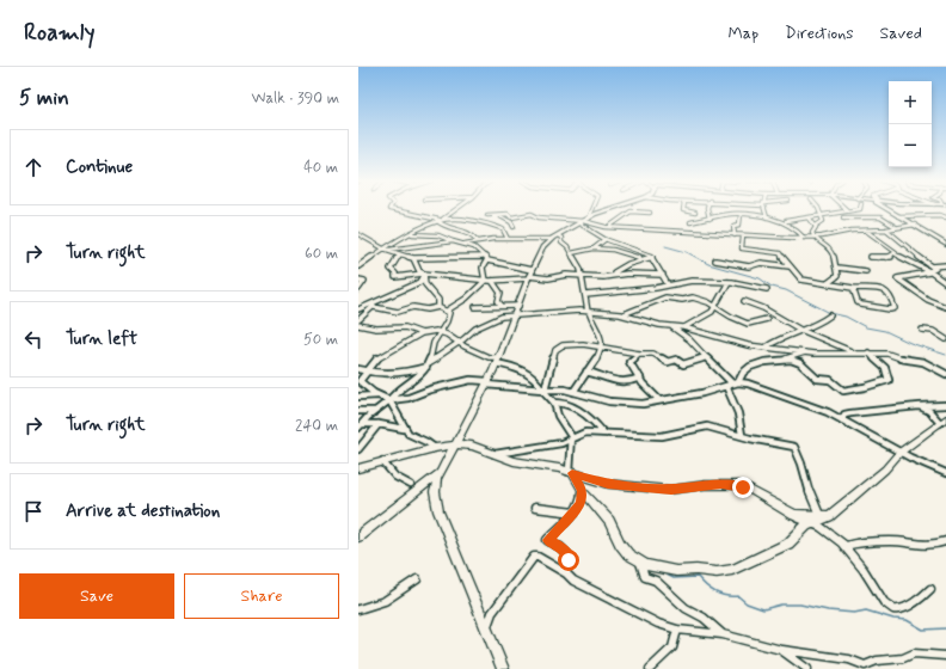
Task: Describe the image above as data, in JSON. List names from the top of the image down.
{
  "page": {
    "header": "Roamly",
    "nav": ["Map", "Directions", "Saved"],
    "heading": ["5 min", "Walk · 390 m"],
    "map_buttons": ["+", "−"],
    "list": [
      ["Continue", "40 m"],
      ["Turn right", "60 m"],
      ["Turn left", "50 m"],
      ["Turn right", "240 m"],
      "Arrive at destination"
    ],
    "buttons": ["Save", "Share"]
  }
}
